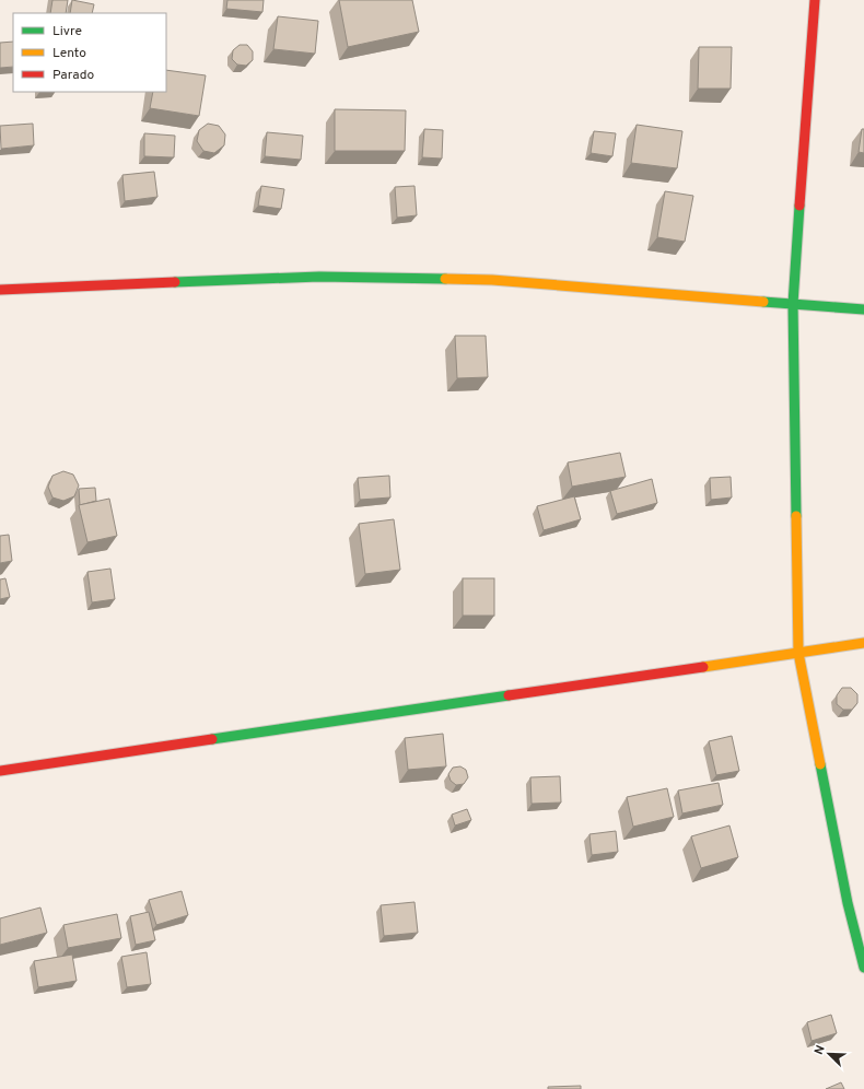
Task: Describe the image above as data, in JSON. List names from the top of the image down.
{
  "legend": ["Livre", "Lento", "Parado"],
  "north": "top left"
}
